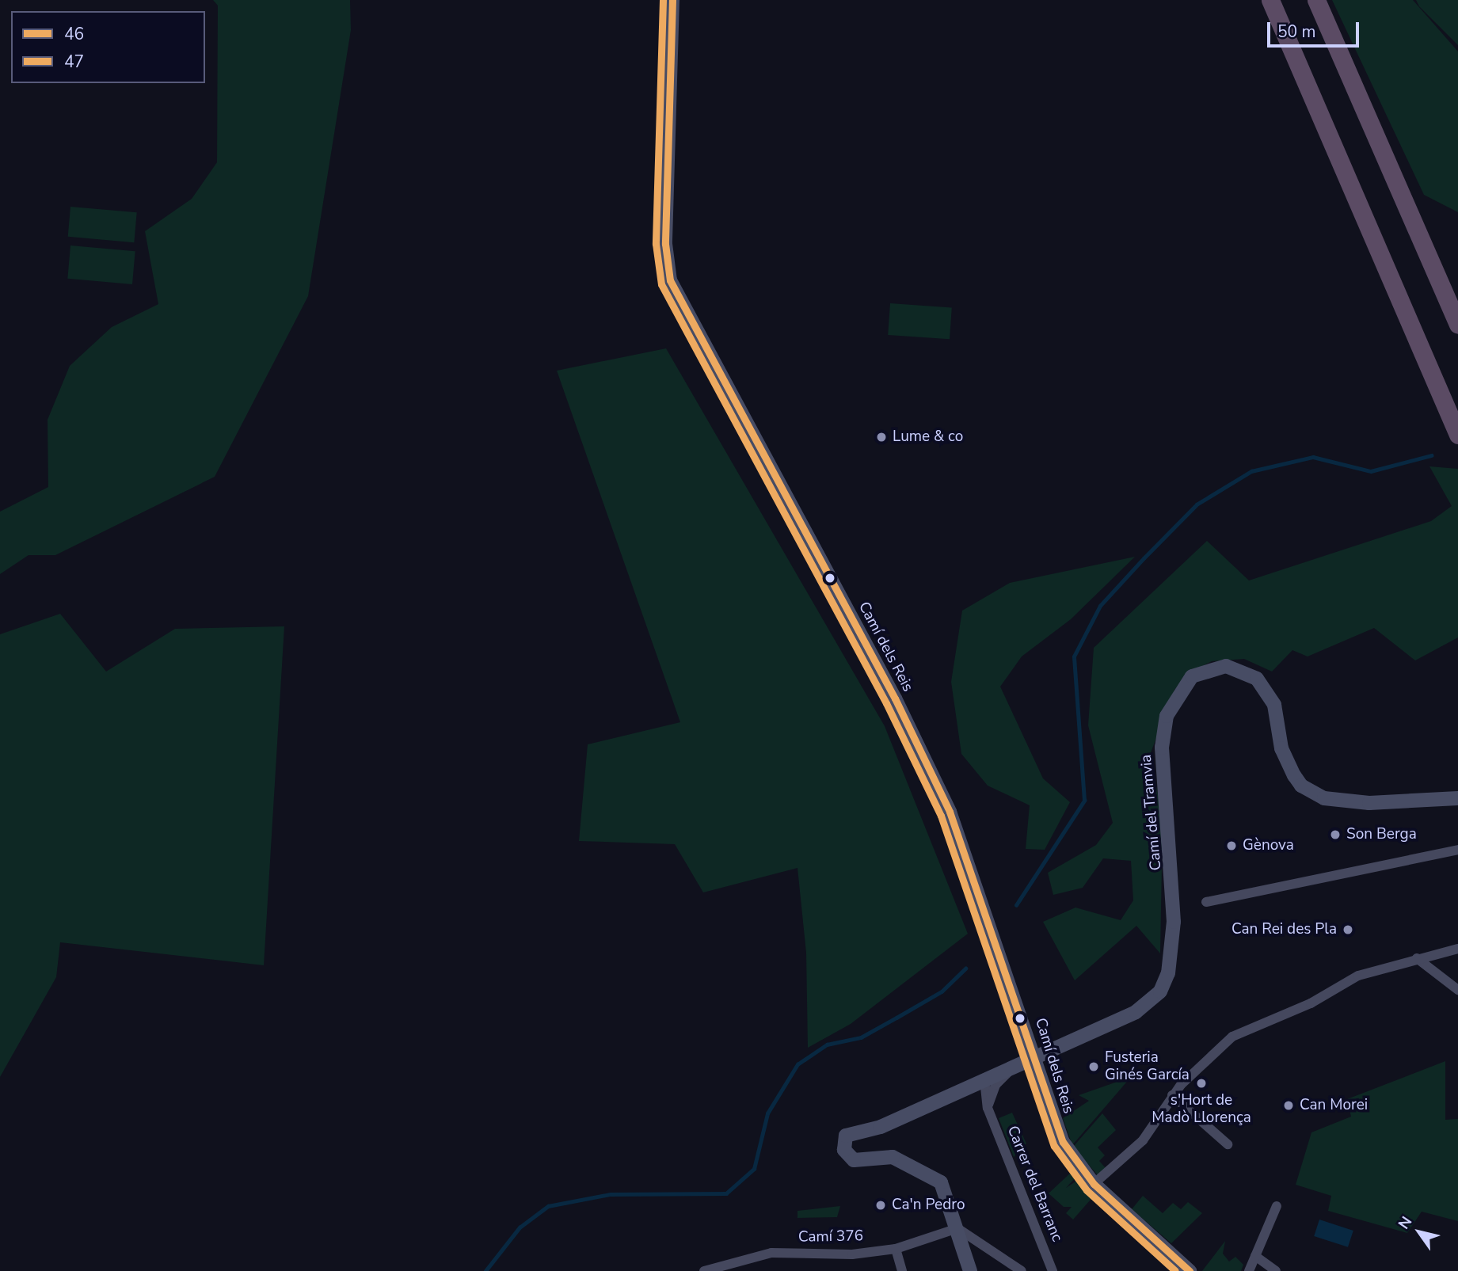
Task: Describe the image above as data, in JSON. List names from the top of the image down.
{
  "streets": {
    "street": [
      "Camí dels Reis",
      "Camí del Tramvia",
      "Carrer del Barranc",
      "Camí 376"
    ]
  },
  "crossings": [
    ["Camí dels Reis", "Camí del Tramvia"],
    ["Camí del Tramvia", "Carrer del Barranc"],
    ["Camí del Tramvia", "Camí 376"]
  ],
  "places": [
    "Lume & co",
    "Son Berga",
    "Gènova",
    "Can Rei des Pla",
    "Fusteria Ginés García",
    "s'Hort de Madò Llorença",
    "Can Morei",
    "Ca'n Pedro"
  ],
  "lines": ["transit line 46", "transit line 47"],
  "legend": ["46", "47"],
  "scale_bar": "50 m",
  "north": "top left"
}
